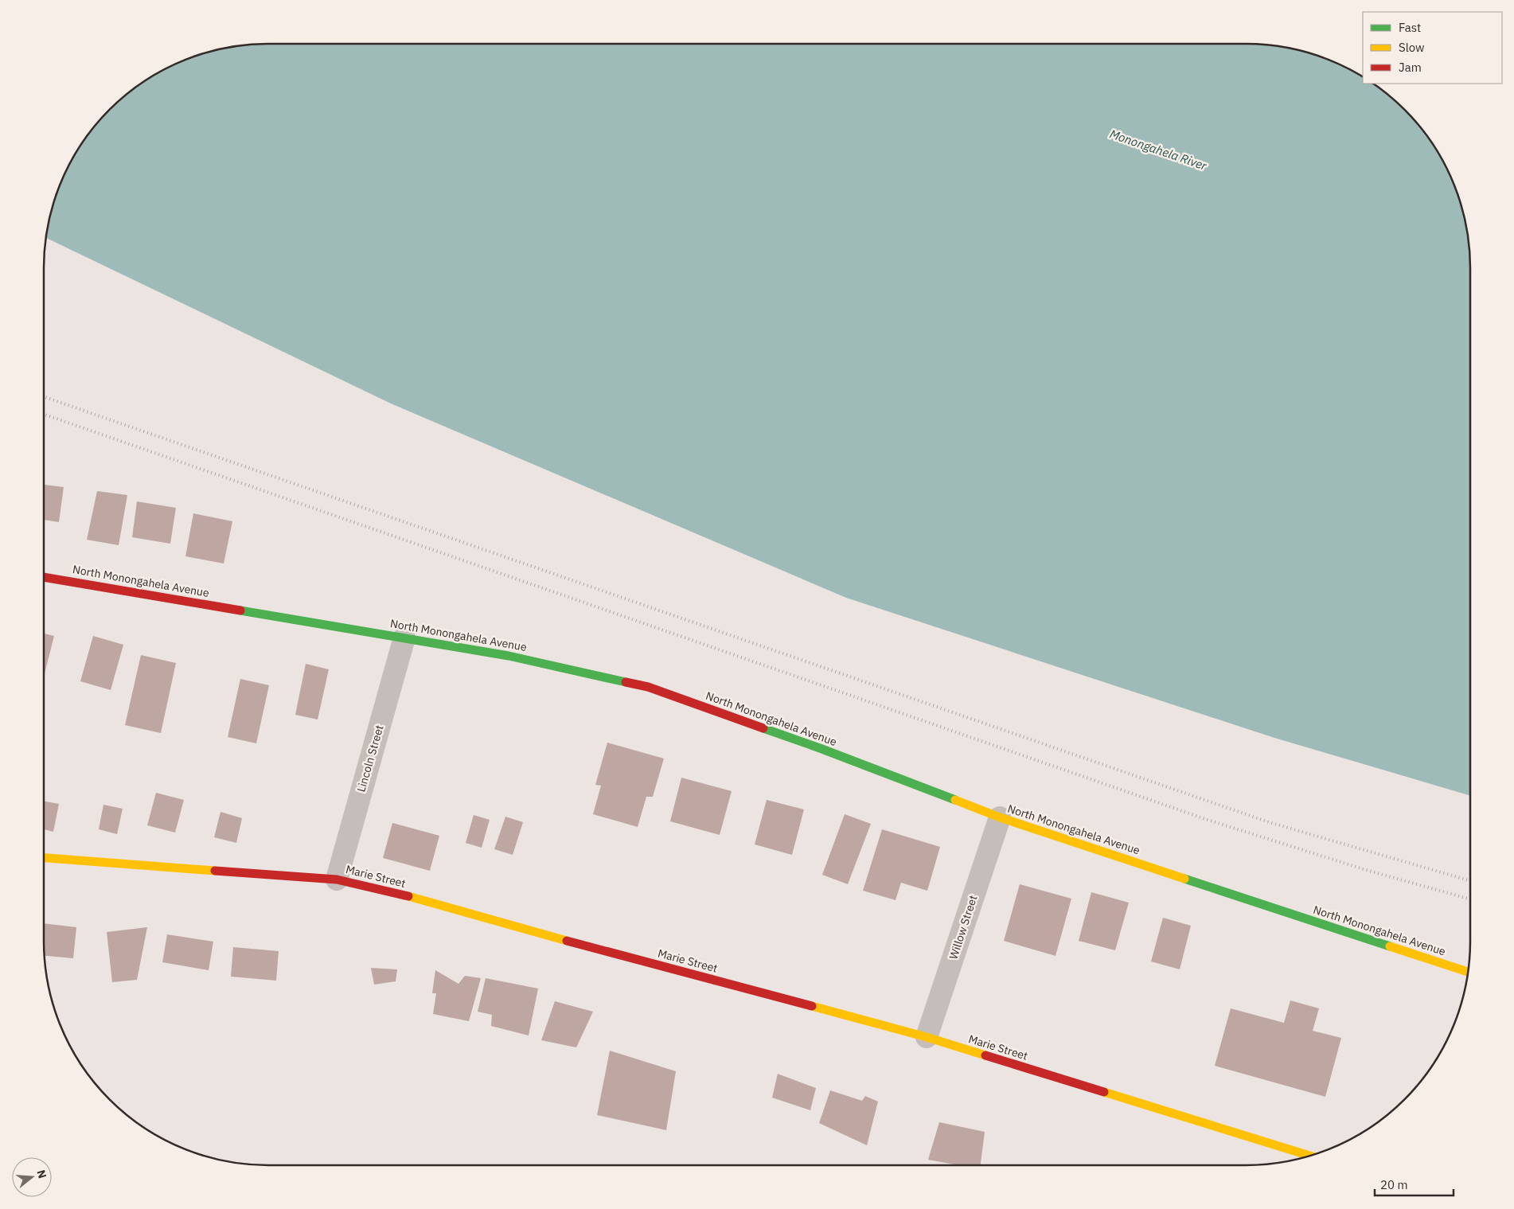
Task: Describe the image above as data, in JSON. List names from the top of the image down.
{
  "streets": {
    "main road": ["North Monongahela Avenue", "Marie Street"],
    "street": ["Lincoln Street", "Willow Street"]
  },
  "crossings": [
    ["North Monongahela Avenue", "Lincoln Street"],
    ["North Monongahela Avenue", "Willow Street"],
    ["Lincoln Street", "Marie Street"],
    ["Marie Street", "Willow Street"]
  ],
  "water": ["Monongahela River"],
  "legend": ["Fast", "Slow", "Jam"],
  "scale_bar": "20 m",
  "north": "right"
}
